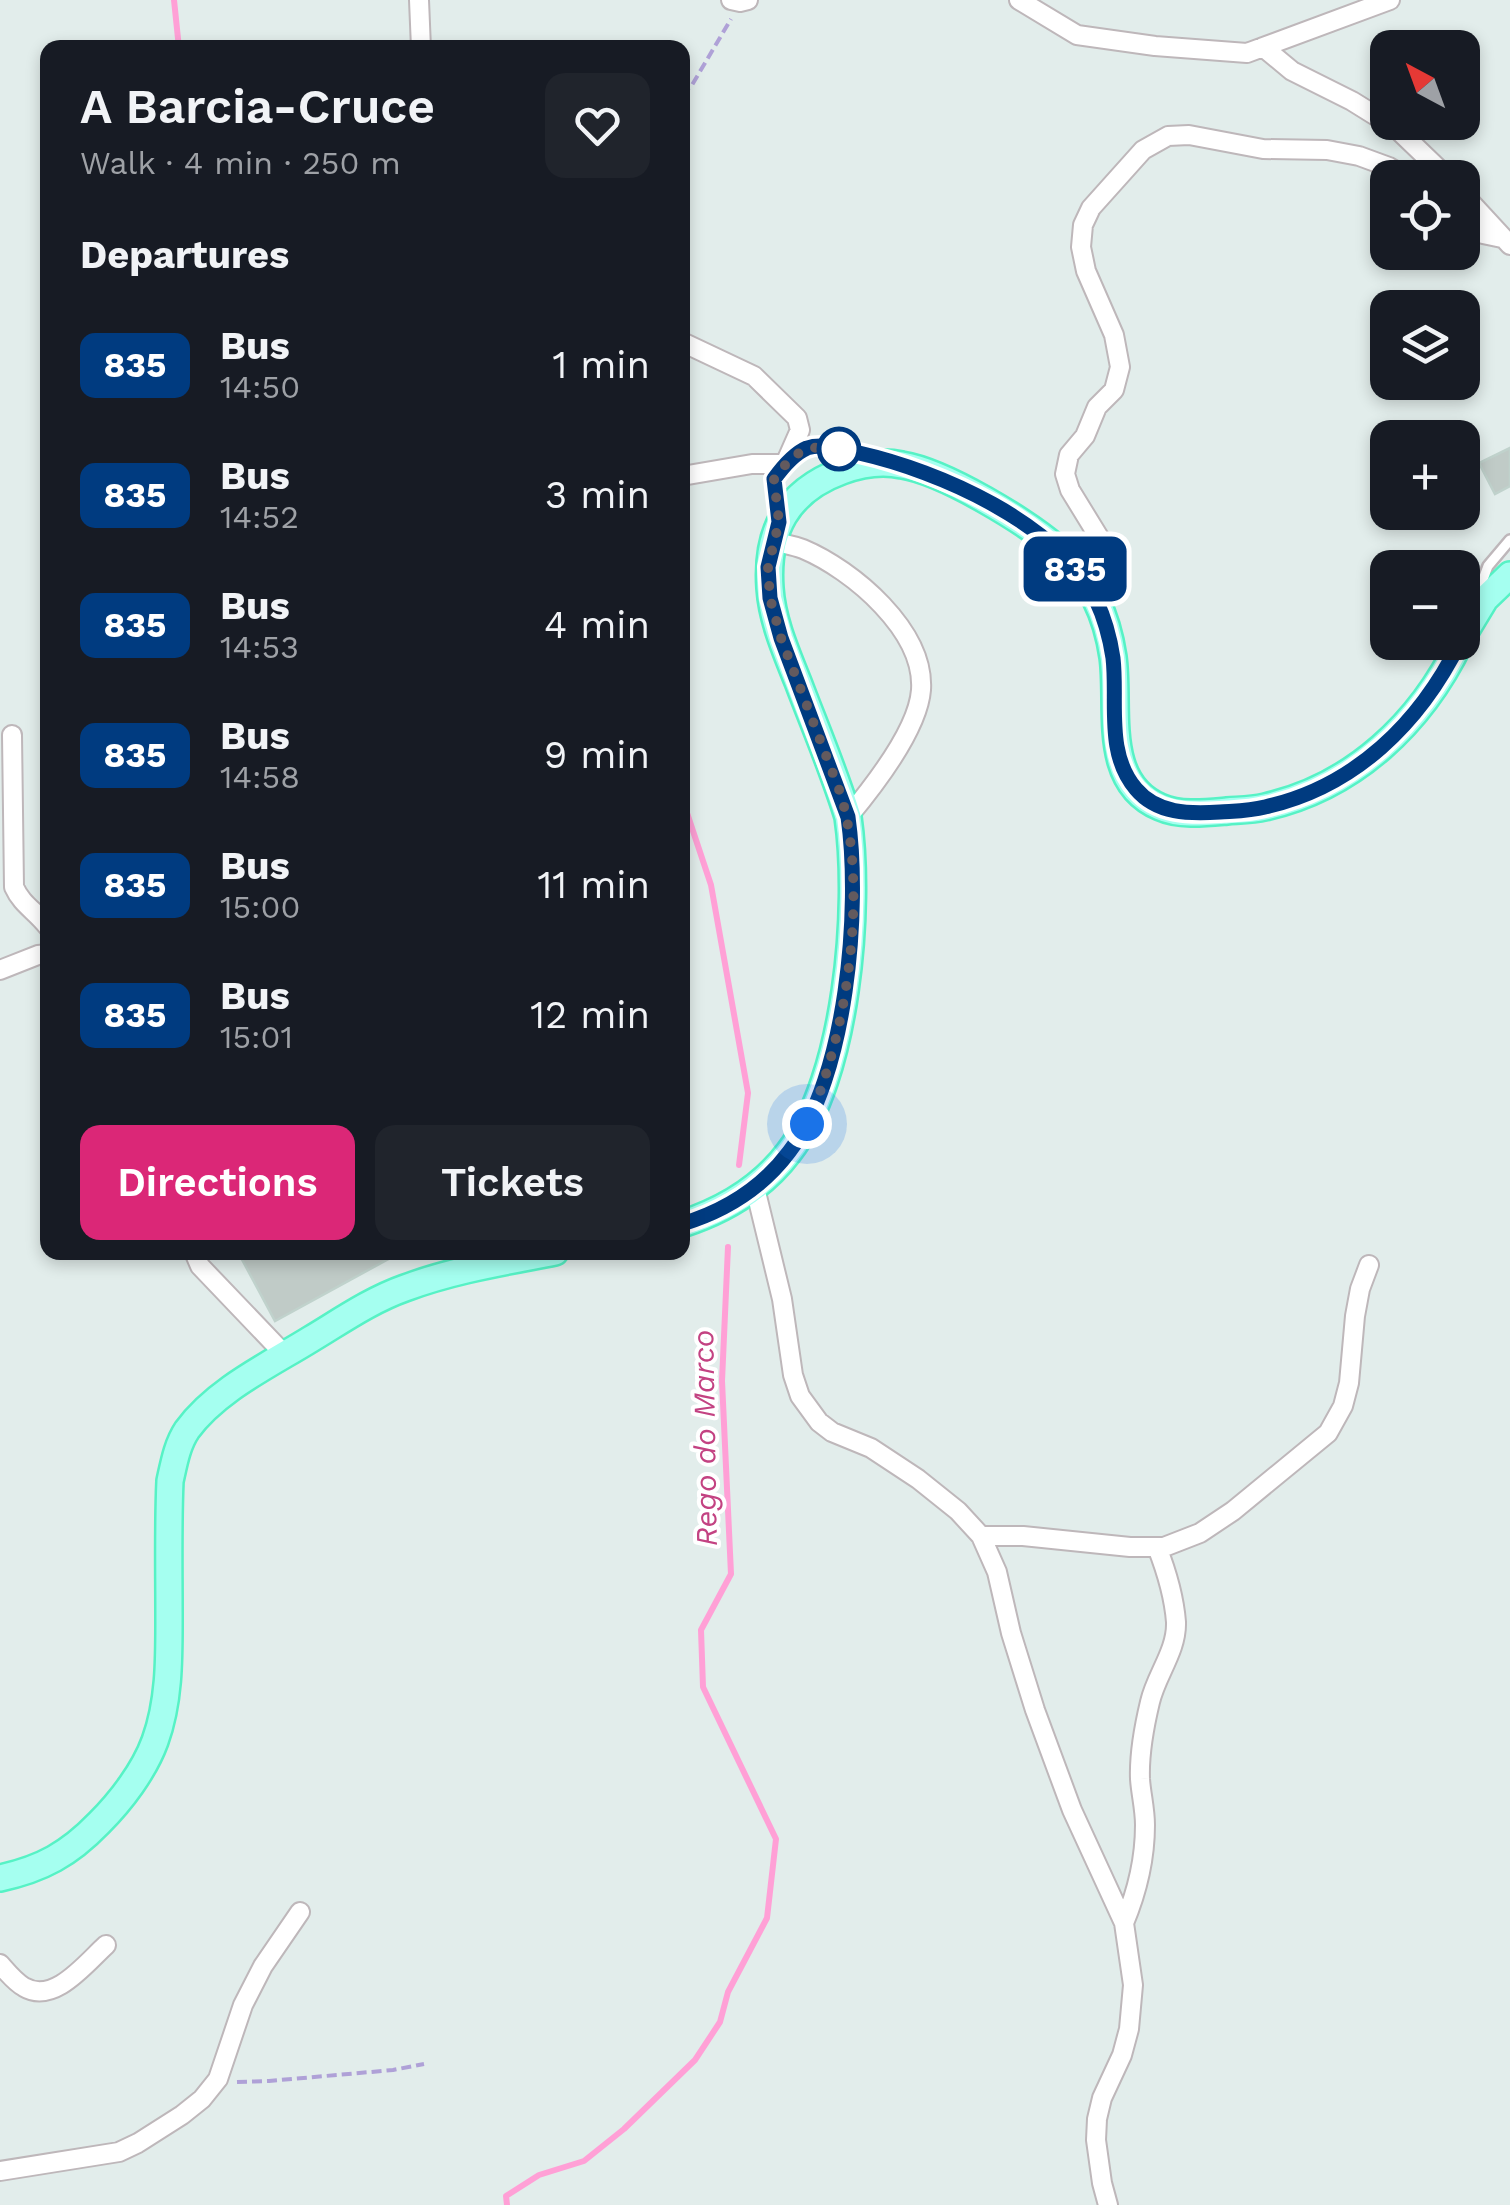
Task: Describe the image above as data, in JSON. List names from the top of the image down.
{
  "water": ["Rego do Marco"],
  "lines": ["bus line 835"],
  "north": "top left",
  "page": {
    "on_map": "835",
    "map_buttons": ["+", "−"],
    "heading": [
      ["A Barcia-Cruce", "Walk · 4 min · 250 m"],
      "Departures"
    ],
    "list": [
      {
        "mark": "835",
        "name": "Bus",
        "note": "14:50",
        "value": "1 min"
      },
      {
        "mark": "835",
        "name": "Bus",
        "note": "14:52",
        "value": "3 min"
      },
      {
        "mark": "835",
        "name": "Bus",
        "note": "14:53",
        "value": "4 min"
      },
      {
        "mark": "835",
        "name": "Bus",
        "note": "14:58",
        "value": "9 min"
      },
      {
        "mark": "835",
        "name": "Bus",
        "note": "15:00",
        "value": "11 min"
      },
      {
        "mark": "835",
        "name": "Bus",
        "note": "15:01",
        "value": "12 min"
      }
    ],
    "buttons": ["Directions", "Tickets"]
  }
}
